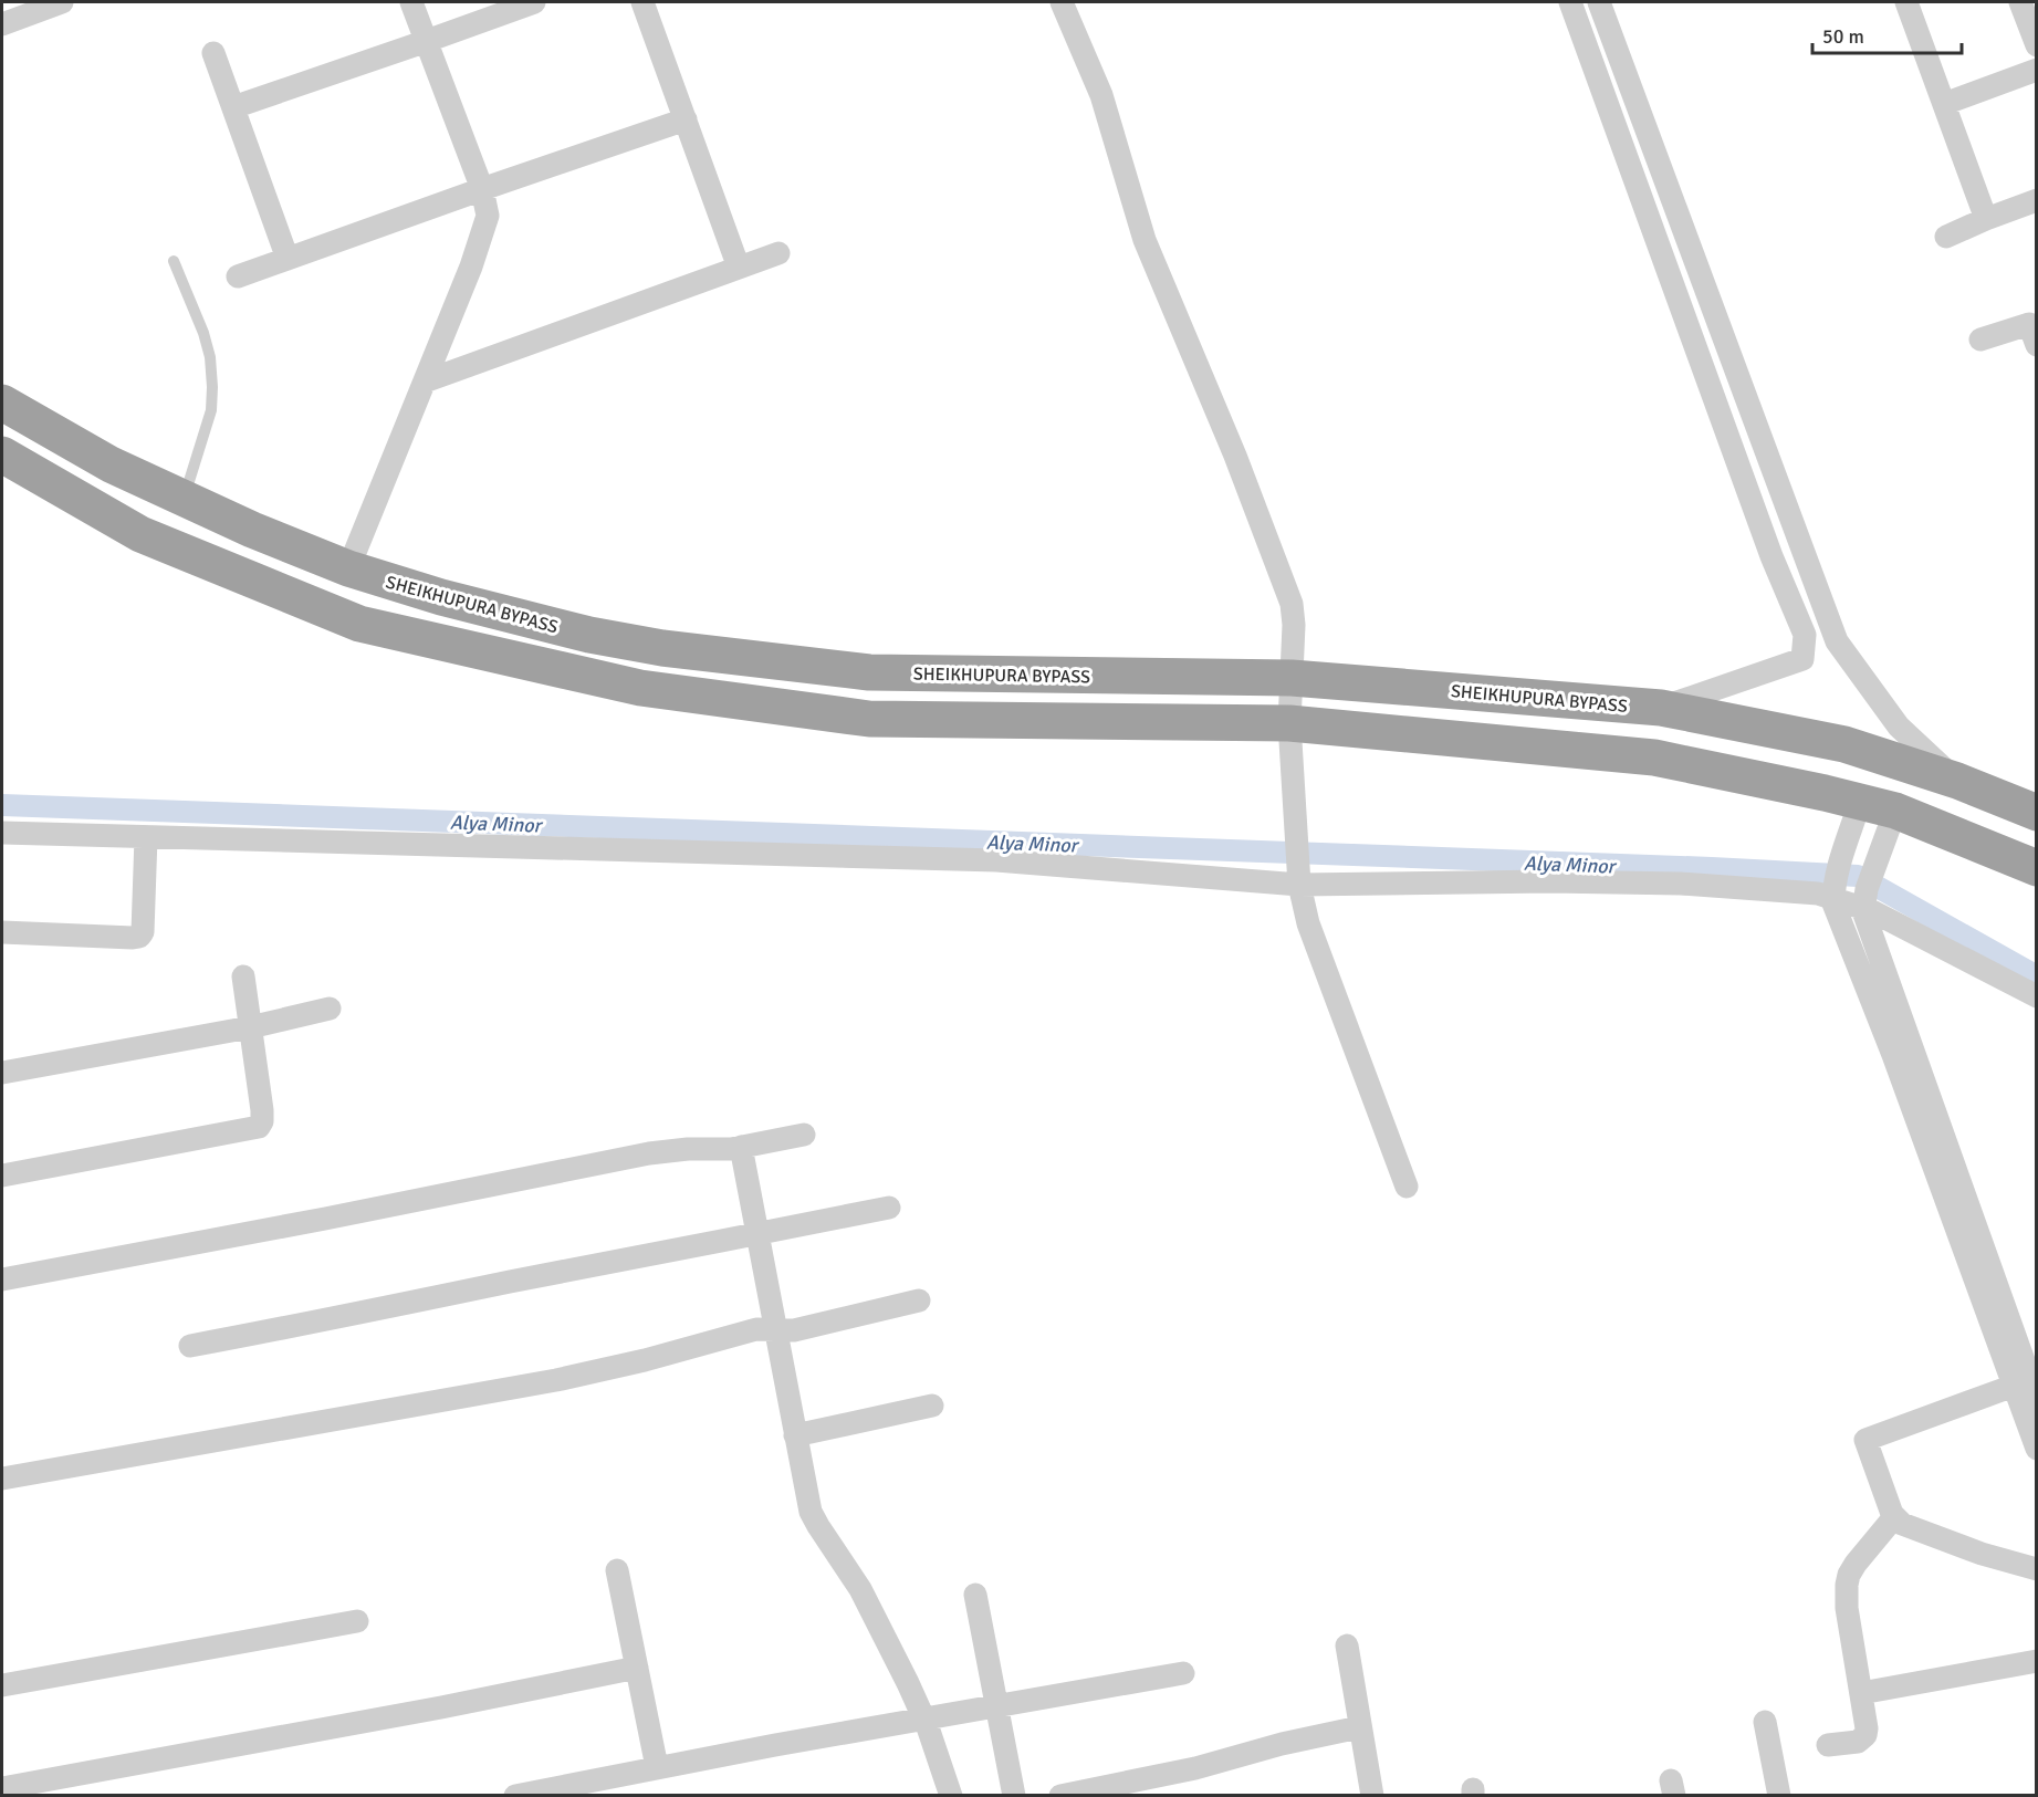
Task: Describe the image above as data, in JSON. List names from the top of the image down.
{
  "streets": {
    "highway": ["SHEIKHUPURA BYPASS"]
  },
  "water": ["Alya Minor"],
  "scale_bar": "50 m"
}
